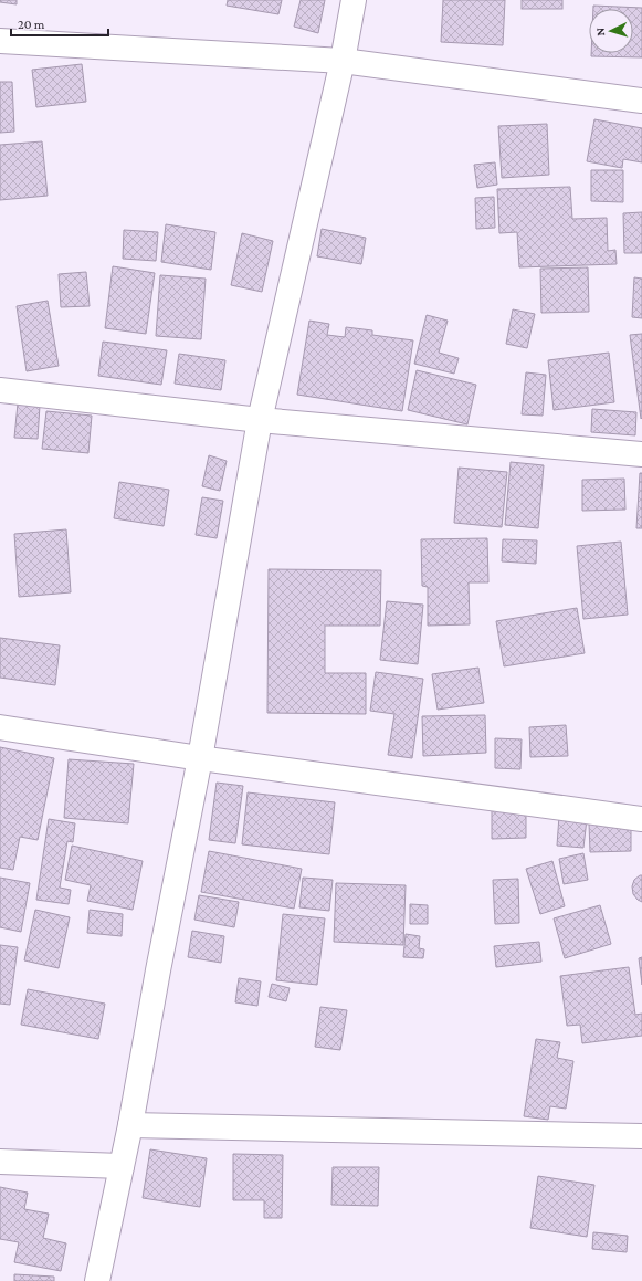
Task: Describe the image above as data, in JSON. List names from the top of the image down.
{
  "scale_bar": "20 m",
  "north": "left"
}
